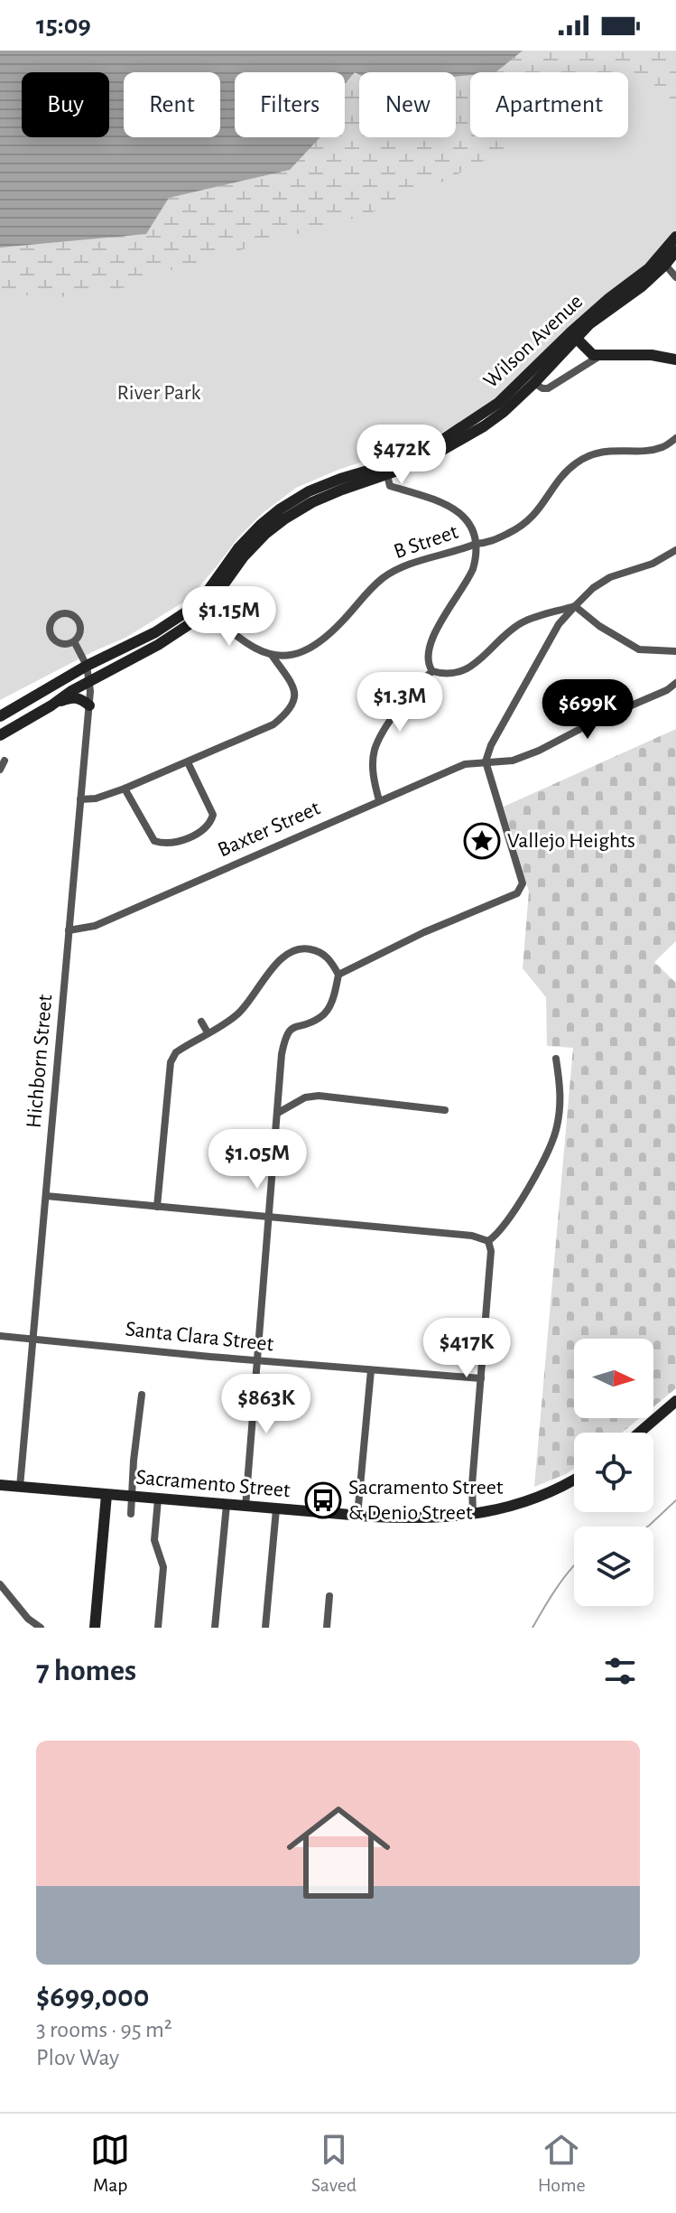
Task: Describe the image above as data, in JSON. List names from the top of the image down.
{
  "streets": {
    "main road": ["Wilson Avenue", "Sacramento Street"],
    "street": [
      "B Street",
      "Baxter Street",
      "Hichborn Street",
      "Santa Clara Street"
    ]
  },
  "crossings": [
    ["Wilson Avenue", "Hichborn Street"],
    ["Baxter Street", "Hichborn Street"],
    ["Hichborn Street", "Santa Clara Street"],
    ["Hichborn Street", "Sacramento Street"]
  ],
  "parks": ["River Park"],
  "places": {
    "place": ["Vallejo Heights"],
    "bus stop": ["Sacramento Street & Denio Street"]
  },
  "north": "right",
  "page": {
    "status": "15:09",
    "chip": [
      "Buy",
      "Rent",
      "Filters",
      "New",
      "Apartment"
    ],
    "price": [
      "$472K",
      "$1.15M",
      "$1.3M",
      "$699K",
      "$1.05M",
      "$417K",
      "$863K"
    ],
    "heading": "7 homes",
    "list": [
      {
        "name": "$699,000",
        "note": "3 rooms · 95 m² · Plov Way"
      }
    ],
    "tabs": ["Map", "Saved", "Home"]
  }
}
